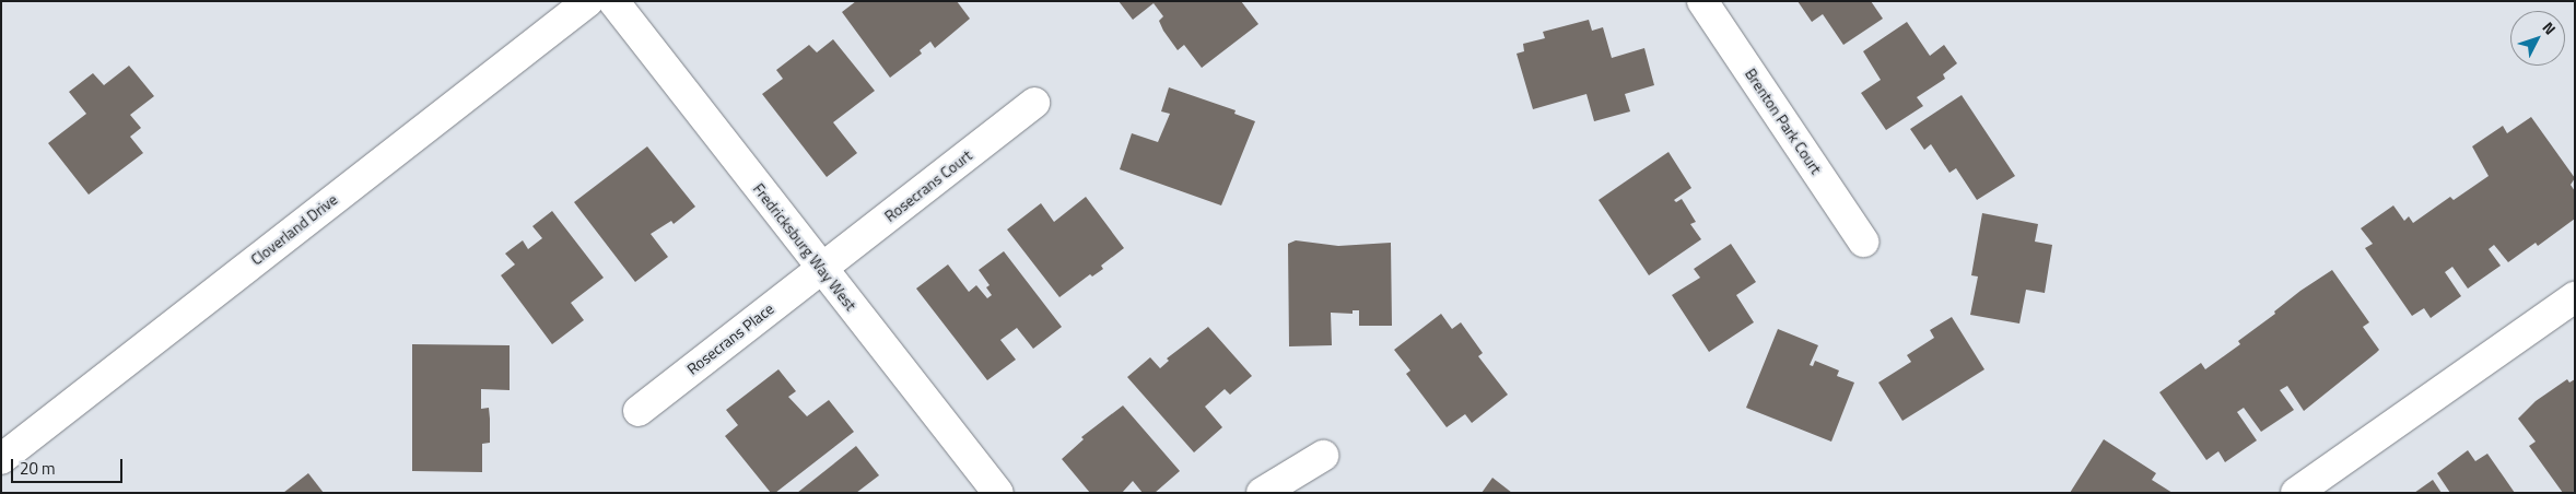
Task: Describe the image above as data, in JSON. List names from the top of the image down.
{
  "streets": {
    "street": [
      "Brenton Park Court",
      "Rosecrans Court",
      "Cloverland Drive",
      "Fredricksburg Way West",
      "Rosecrans Place"
    ]
  },
  "crossings": [
    ["Rosecrans Court", "Fredricksburg Way West"],
    ["Rosecrans Court", "Rosecrans Place"],
    ["Fredricksburg Way West", "Rosecrans Place"]
  ],
  "scale_bar": "20 m",
  "north": "top right"
}
